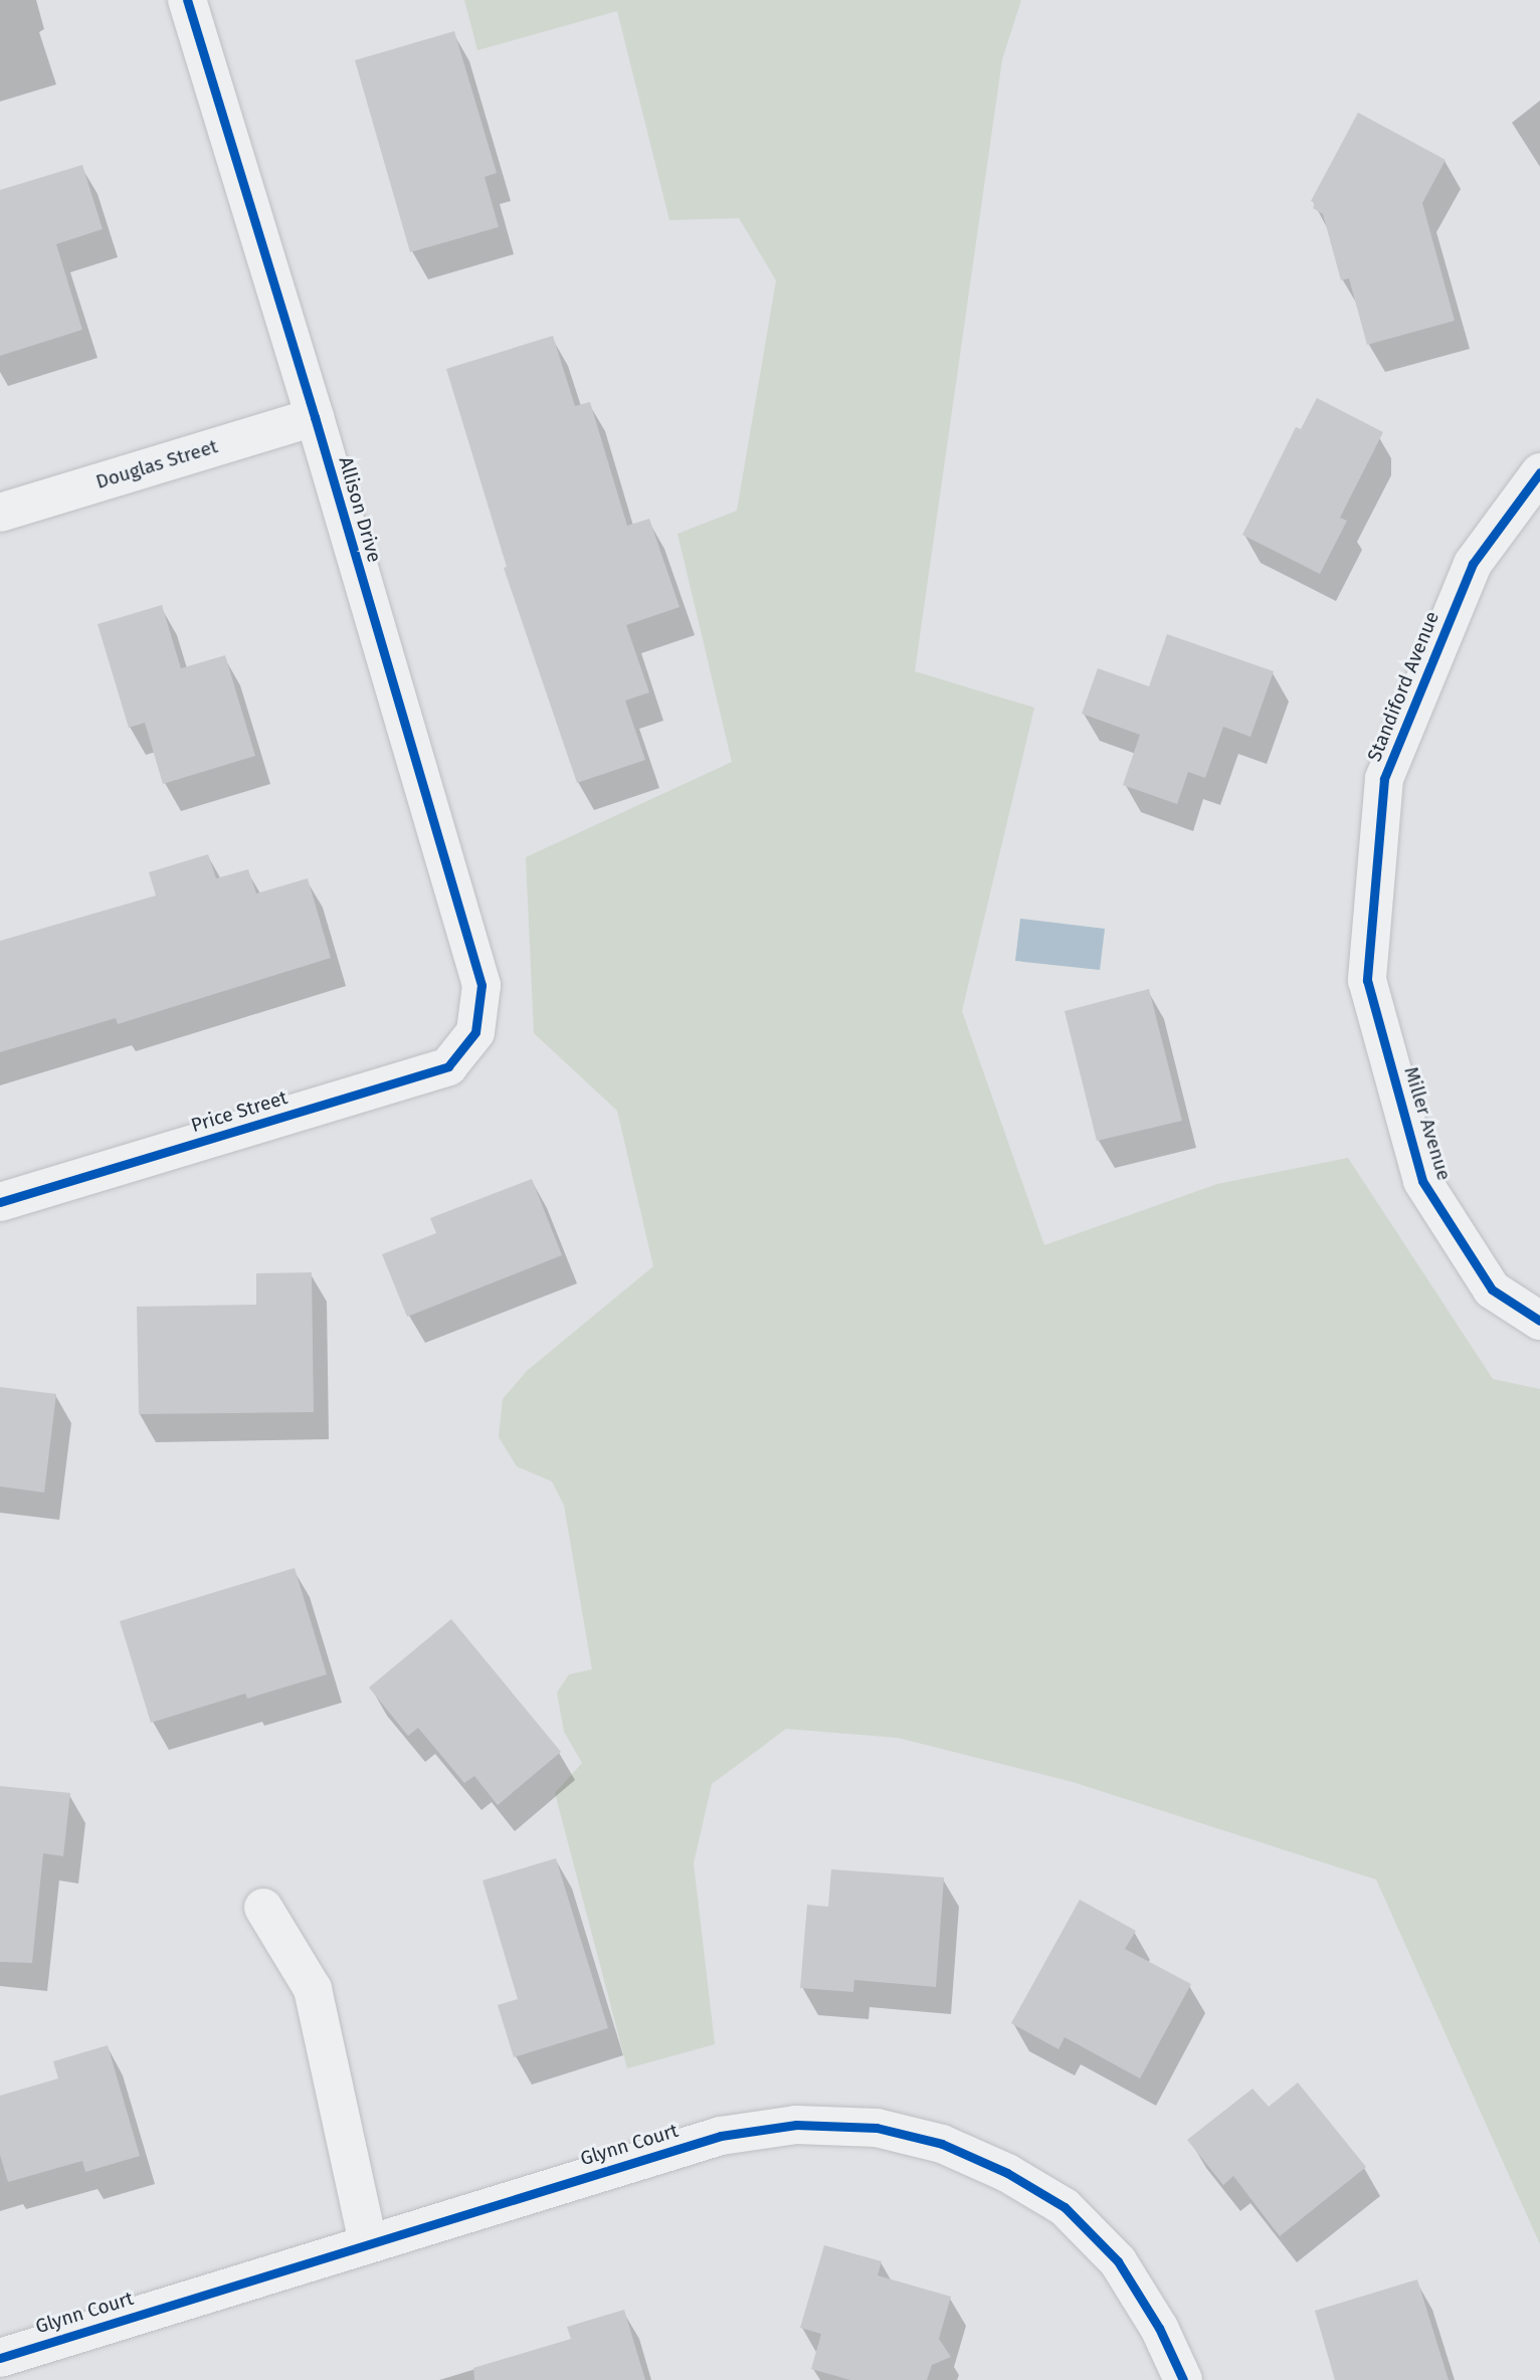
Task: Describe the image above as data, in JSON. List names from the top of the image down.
{
  "streets": {
    "street": [
      "Douglas Street",
      "Allison Drive",
      "Standiford Avenue",
      "Price Street",
      "Miller Avenue",
      "Glynn Court"
    ]
  },
  "crossings": [
    ["Douglas Street", "Allison Drive"],
    ["Allison Drive", "Price Street"],
    ["Standiford Avenue", "Miller Avenue"]
  ]
}
